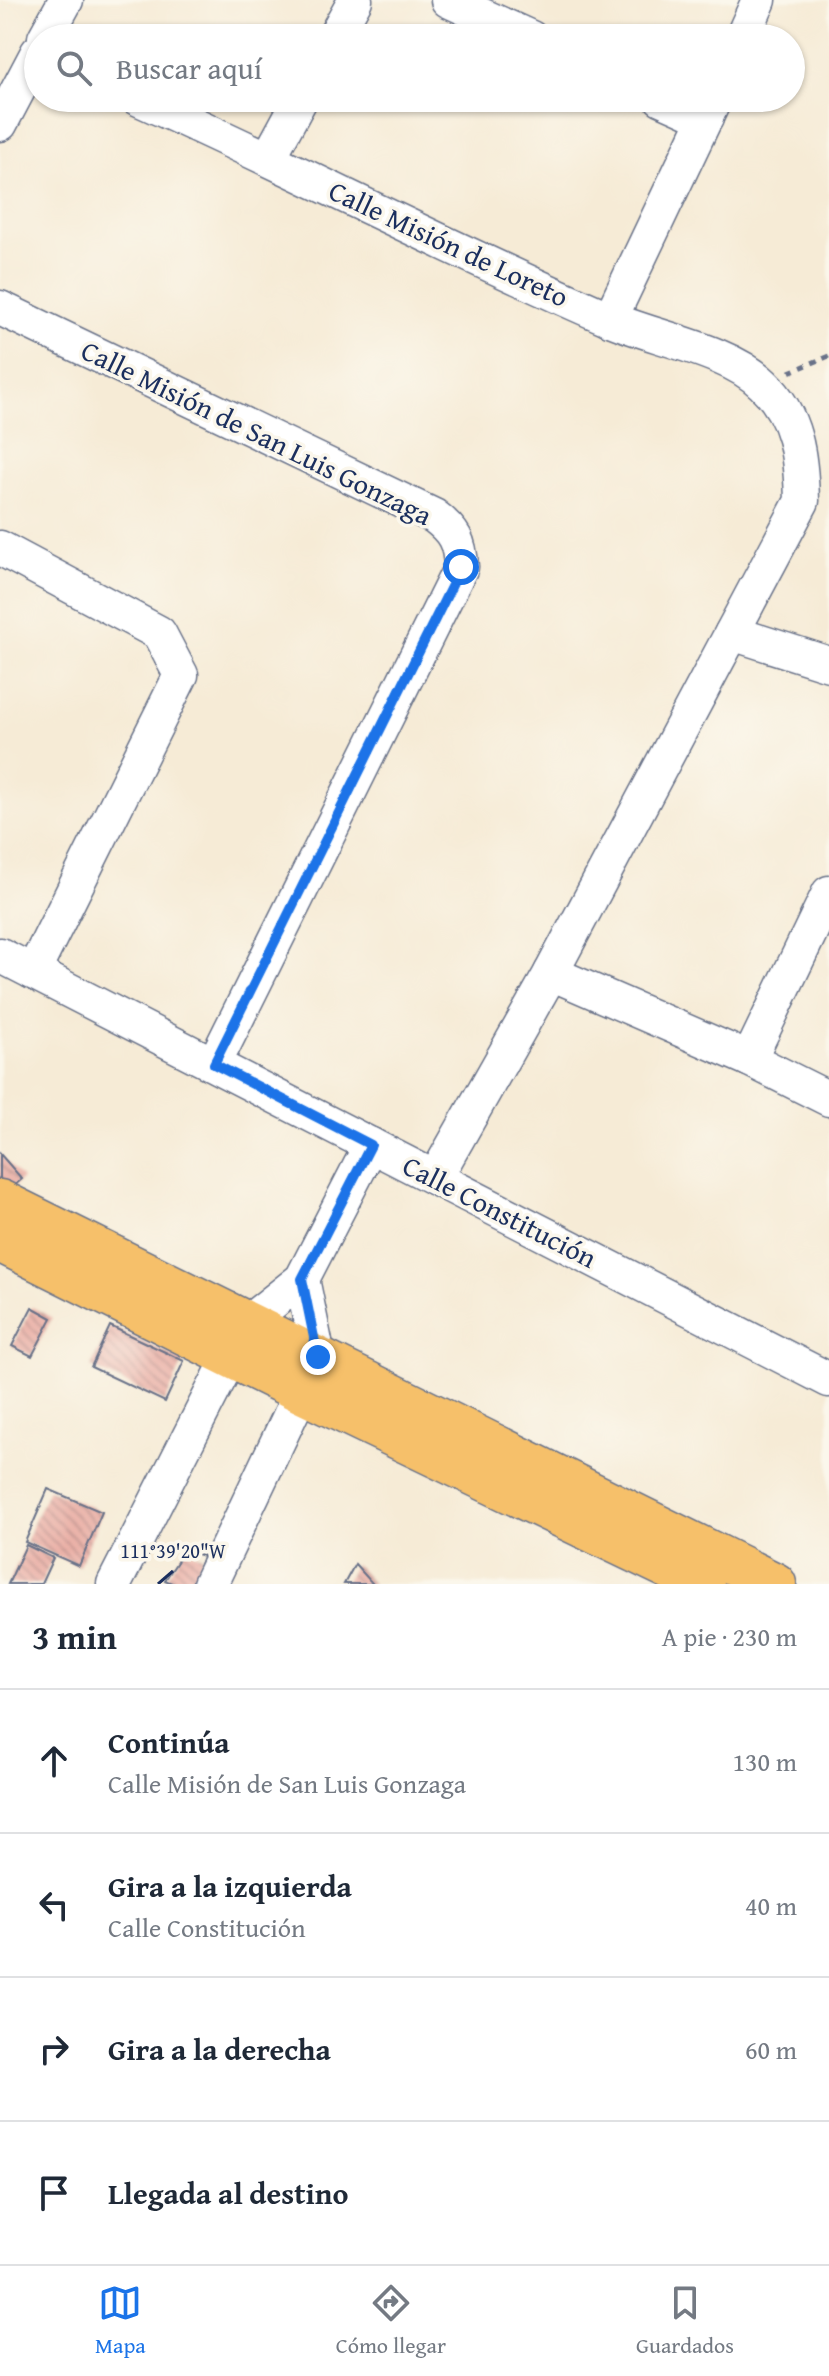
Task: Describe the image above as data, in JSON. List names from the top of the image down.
{
  "streets": {
    "street": ["Calle Misión de Loreto", "Calle Misión de San Luis Gonzaga", "Calle Constitución"]
  },
  "crossings": [
    ["Calle Misión de San Luis Gonzaga", "Calle Constitución"]
  ],
  "page": {
    "search": "Buscar aquí",
    "heading": ["3 min", "A pie · 230 m"],
    "list": [
      ["Continúa", "Calle Misión de San Luis Gonzaga", "130 m"],
      ["Gira a la izquierda", "Calle Constitución", "40 m"],
      ["Gira a la derecha", "60 m"],
      "Llegada al destino"
    ],
    "nav": ["Mapa", "Cómo llegar", "Guardados"]
  },
  "coordinates": ["111°39'20\"W"]
}
